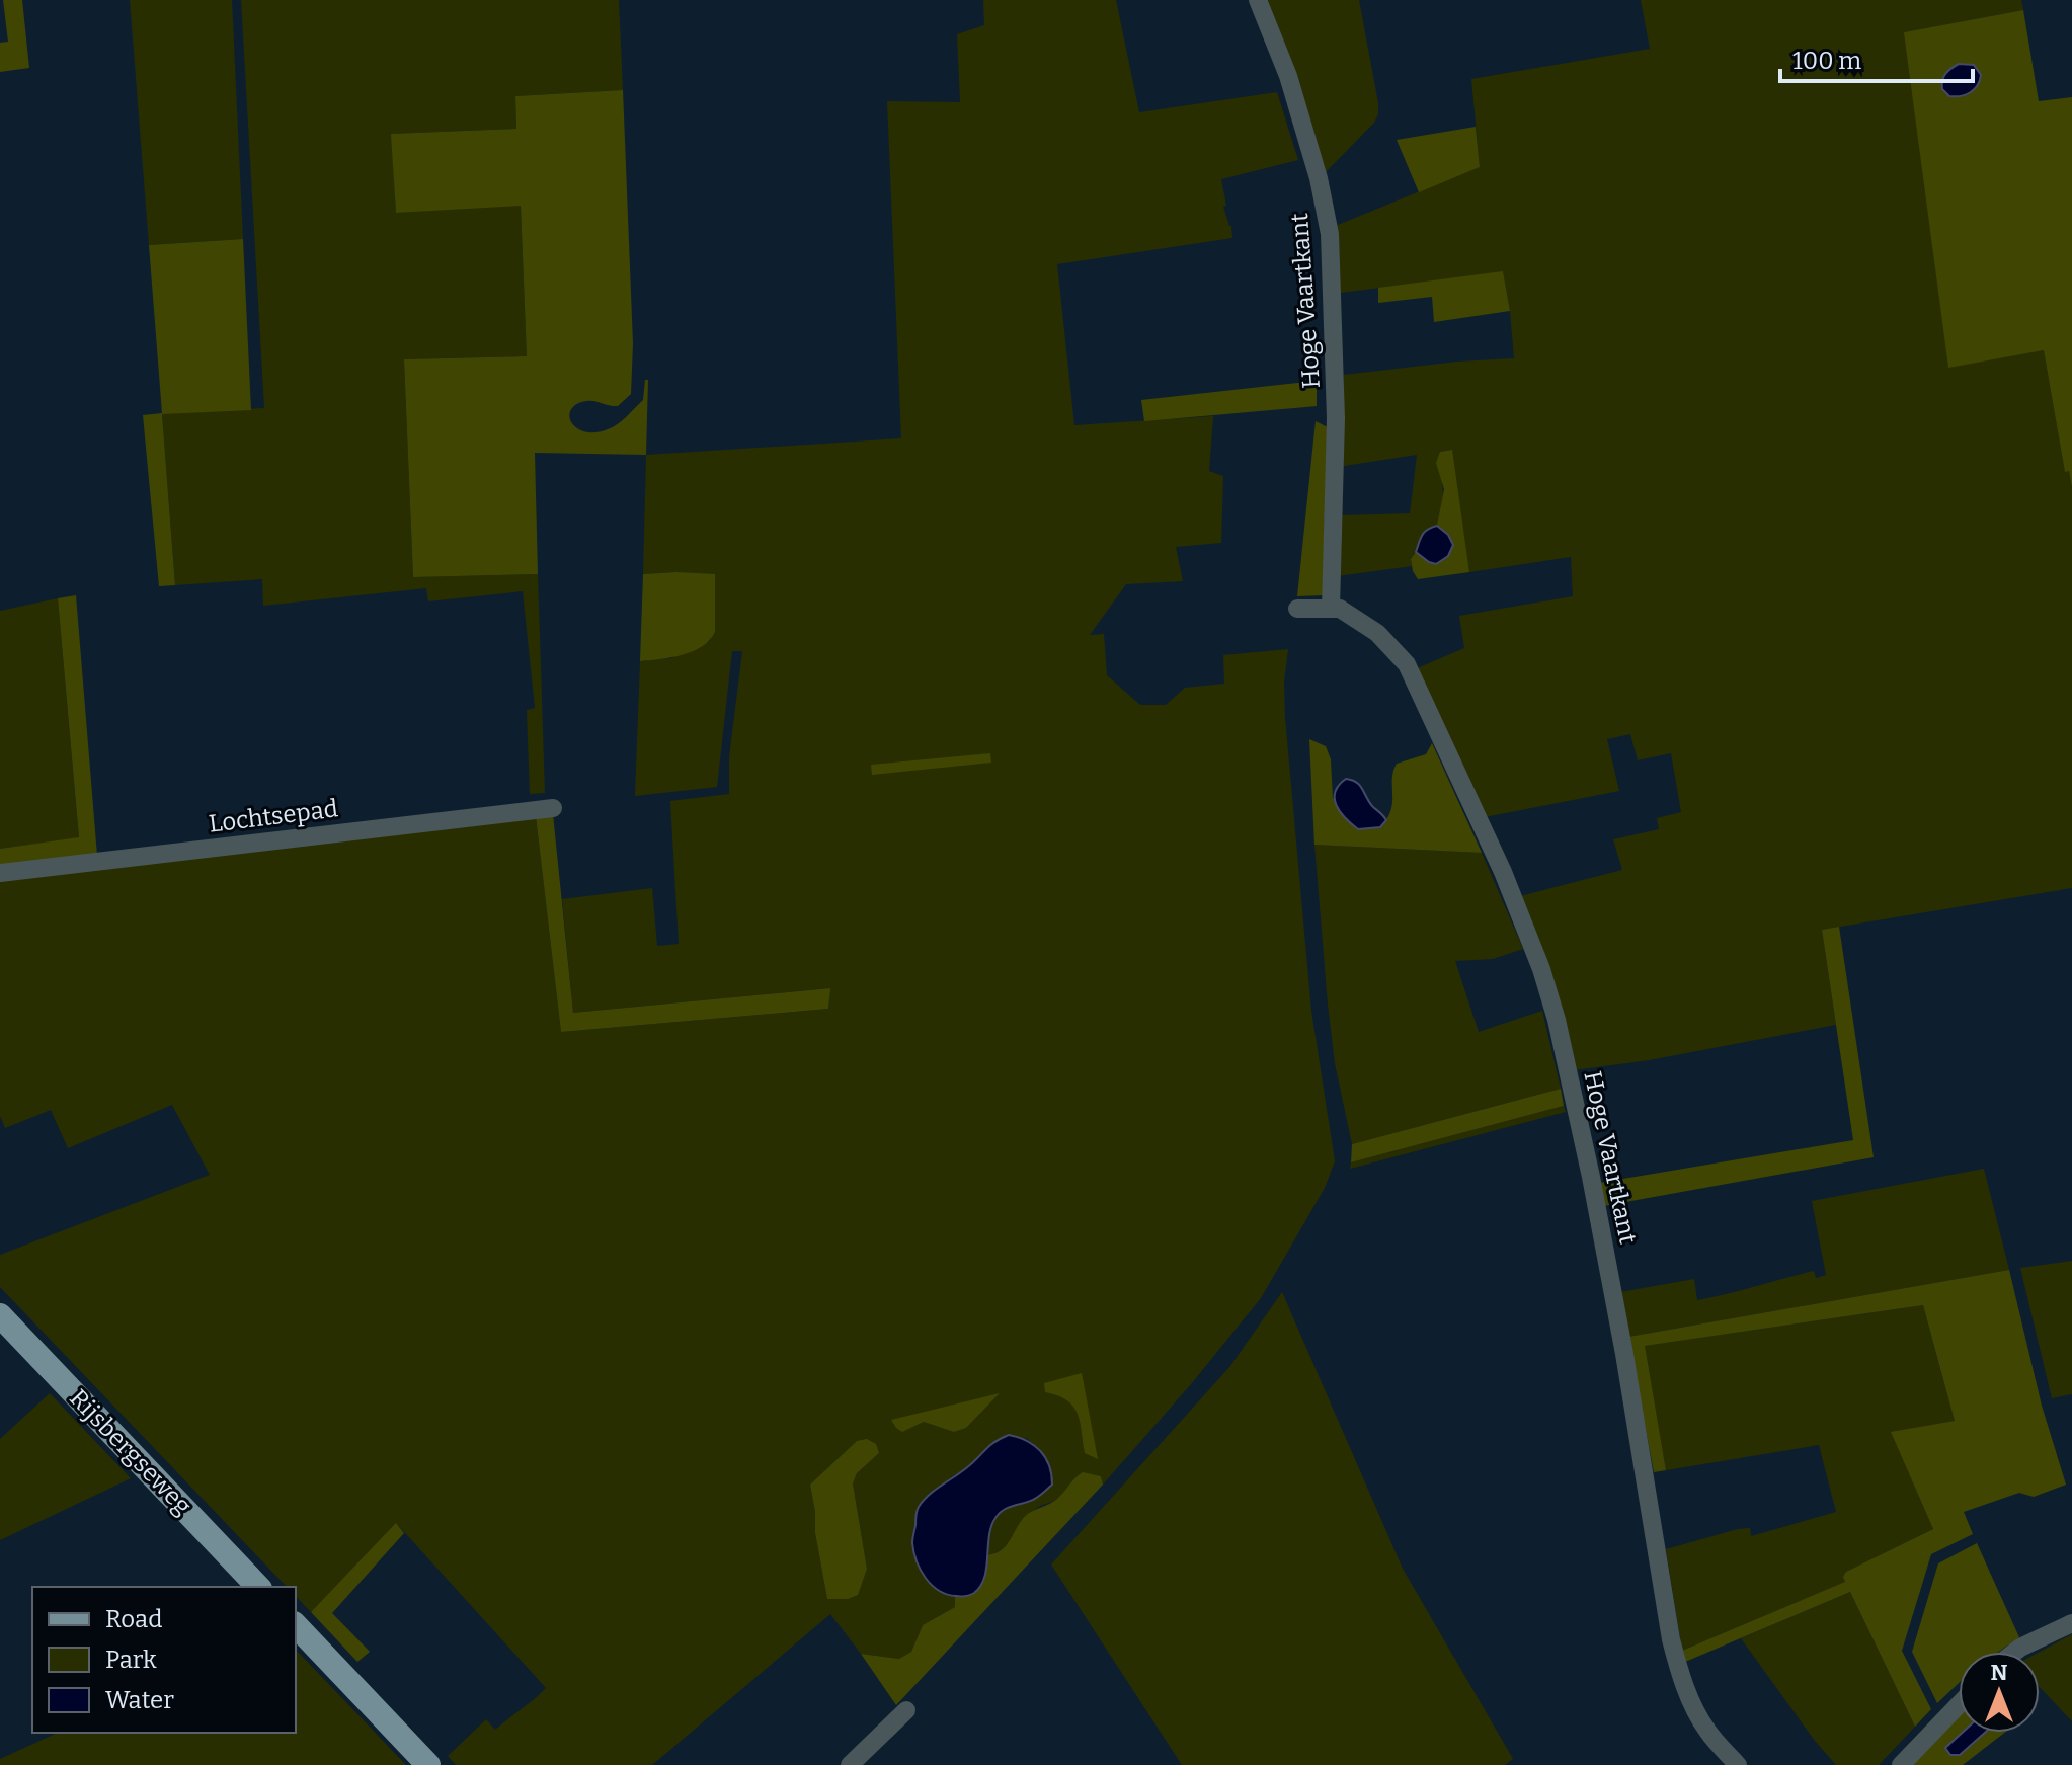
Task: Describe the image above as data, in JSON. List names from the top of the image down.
{
  "streets": {
    "main road": ["Rijsbergseweg"],
    "street": ["Hoge Vaartkant", "Lochtsepad"]
  },
  "legend": ["Road", "Park", "Water"],
  "scale_bar": "100 m",
  "north": "top"
}
